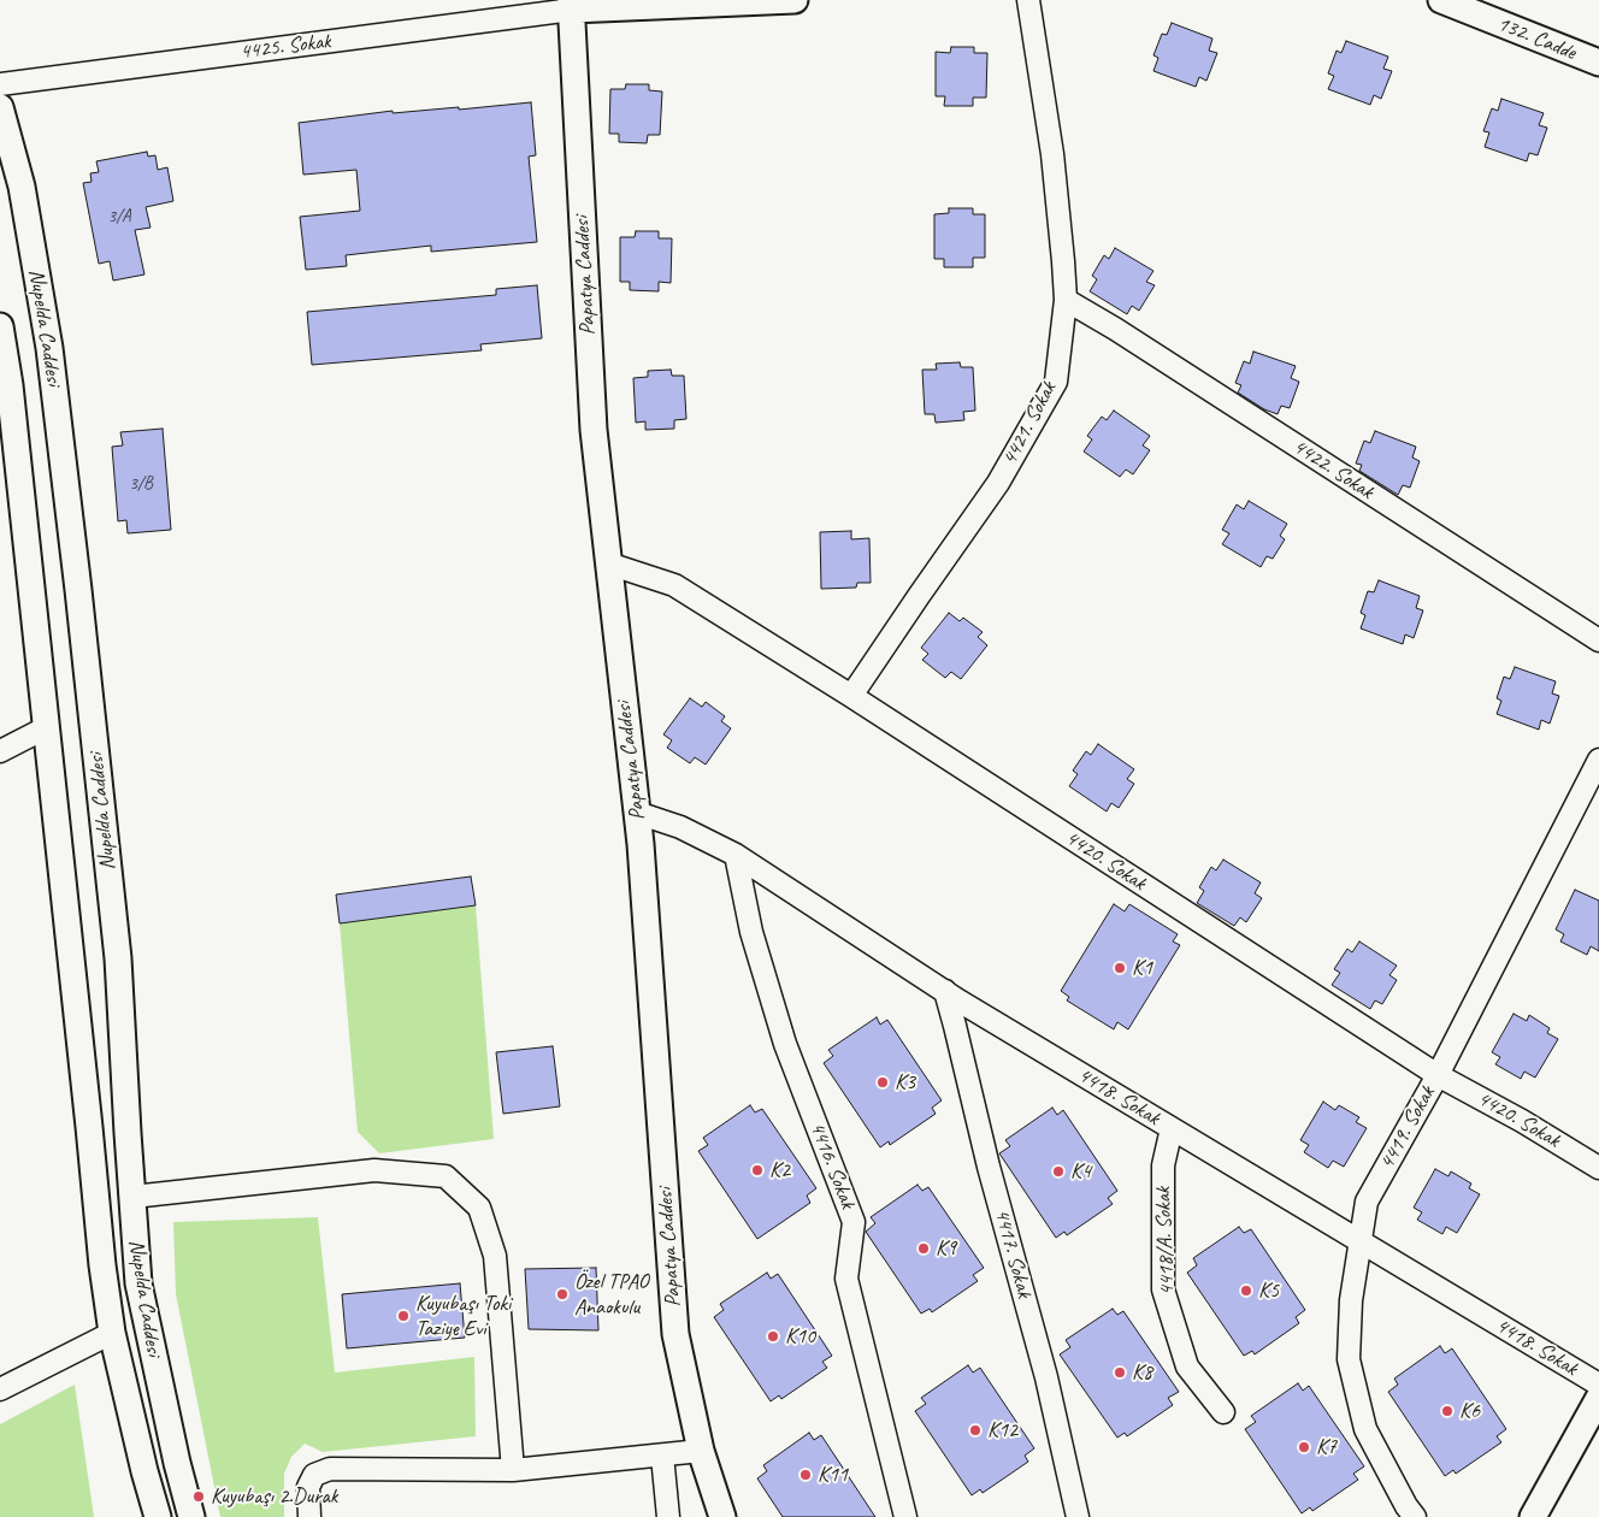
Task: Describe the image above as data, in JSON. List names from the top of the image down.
{
  "streets": {
    "street": [
      "132. Cadde",
      "4425. Sokak",
      "Papatya Caddesi",
      "Nupelda Caddesi",
      "4421. Sokak",
      "4422. Sokak",
      "4420. Sokak",
      "4418. Sokak",
      "4419. Sokak",
      "4416. Sokak",
      "4418/A. Sokak",
      "4417. Sokak"
    ]
  },
  "crossings": [
    ["4425. Sokak", "Papatya Caddesi"],
    ["Papatya Caddesi", "4420. Sokak"],
    ["Papatya Caddesi", "4418. Sokak"],
    ["4421. Sokak", "4422. Sokak"],
    ["4421. Sokak", "4420. Sokak"],
    ["4420. Sokak", "4419. Sokak"],
    ["4418. Sokak", "4419. Sokak"],
    ["4418. Sokak", "4416. Sokak"],
    ["4418. Sokak", "4418/A. Sokak"],
    ["4418. Sokak", "4417. Sokak"]
  ],
  "places": [
    "K1",
    "K3",
    "K2",
    "K4",
    "K9",
    "K5",
    "Özel TPAO Anaokulu",
    "Kuyubaşı Toki Taziye Evi",
    "K10",
    "K8",
    "K6",
    "K12",
    "K7",
    "K11",
    "Kuyubaşı 2.Durak"
  ],
  "house_numbers": ["3/A", "3/B"]
}
